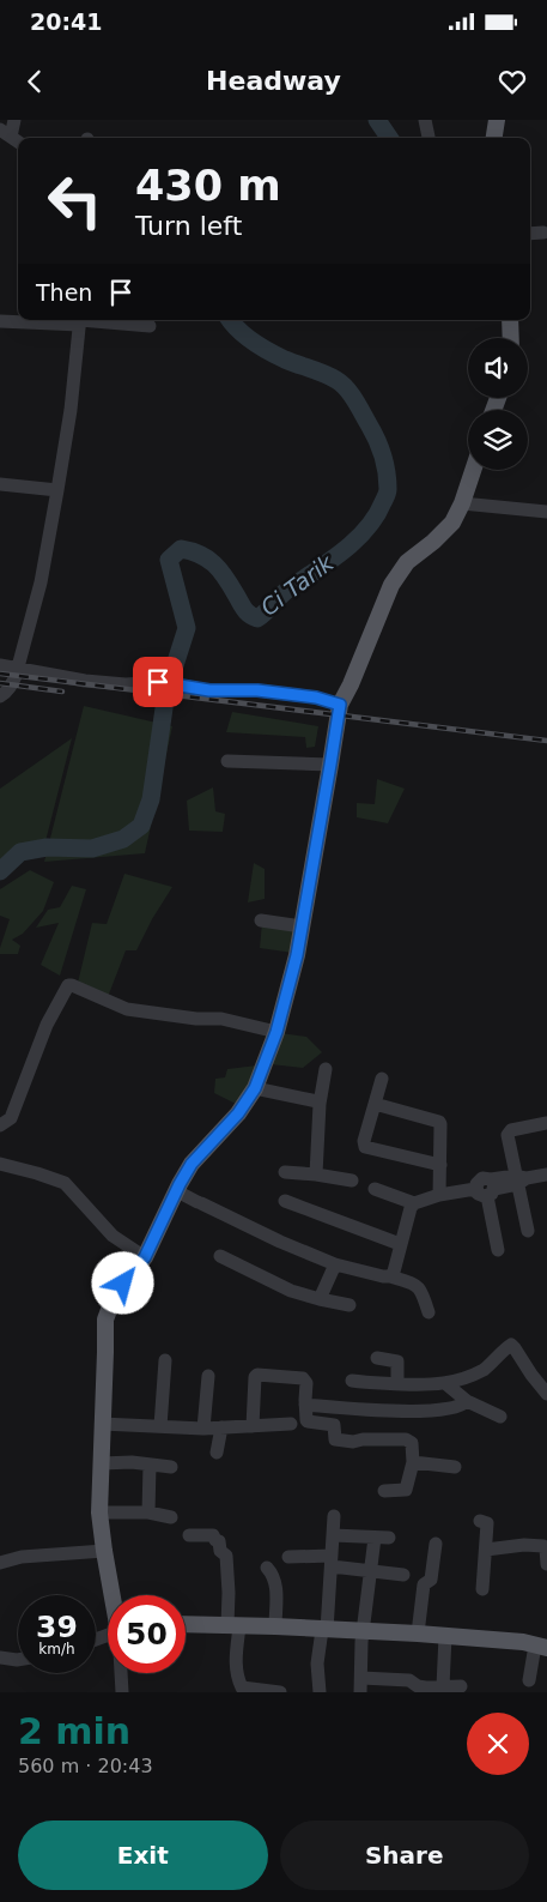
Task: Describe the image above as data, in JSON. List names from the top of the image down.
{
  "water": ["Ci Tarik"],
  "page": {
    "status": "20:41",
    "header": "Headway",
    "turn": ["430 m", "Turn left"],
    "then": "Then",
    "speed": "39 km/h",
    "limit": "50",
    "heading": ["2 min", "560 m · 20:43"],
    "buttons": ["Exit", "Share"]
  }
}
